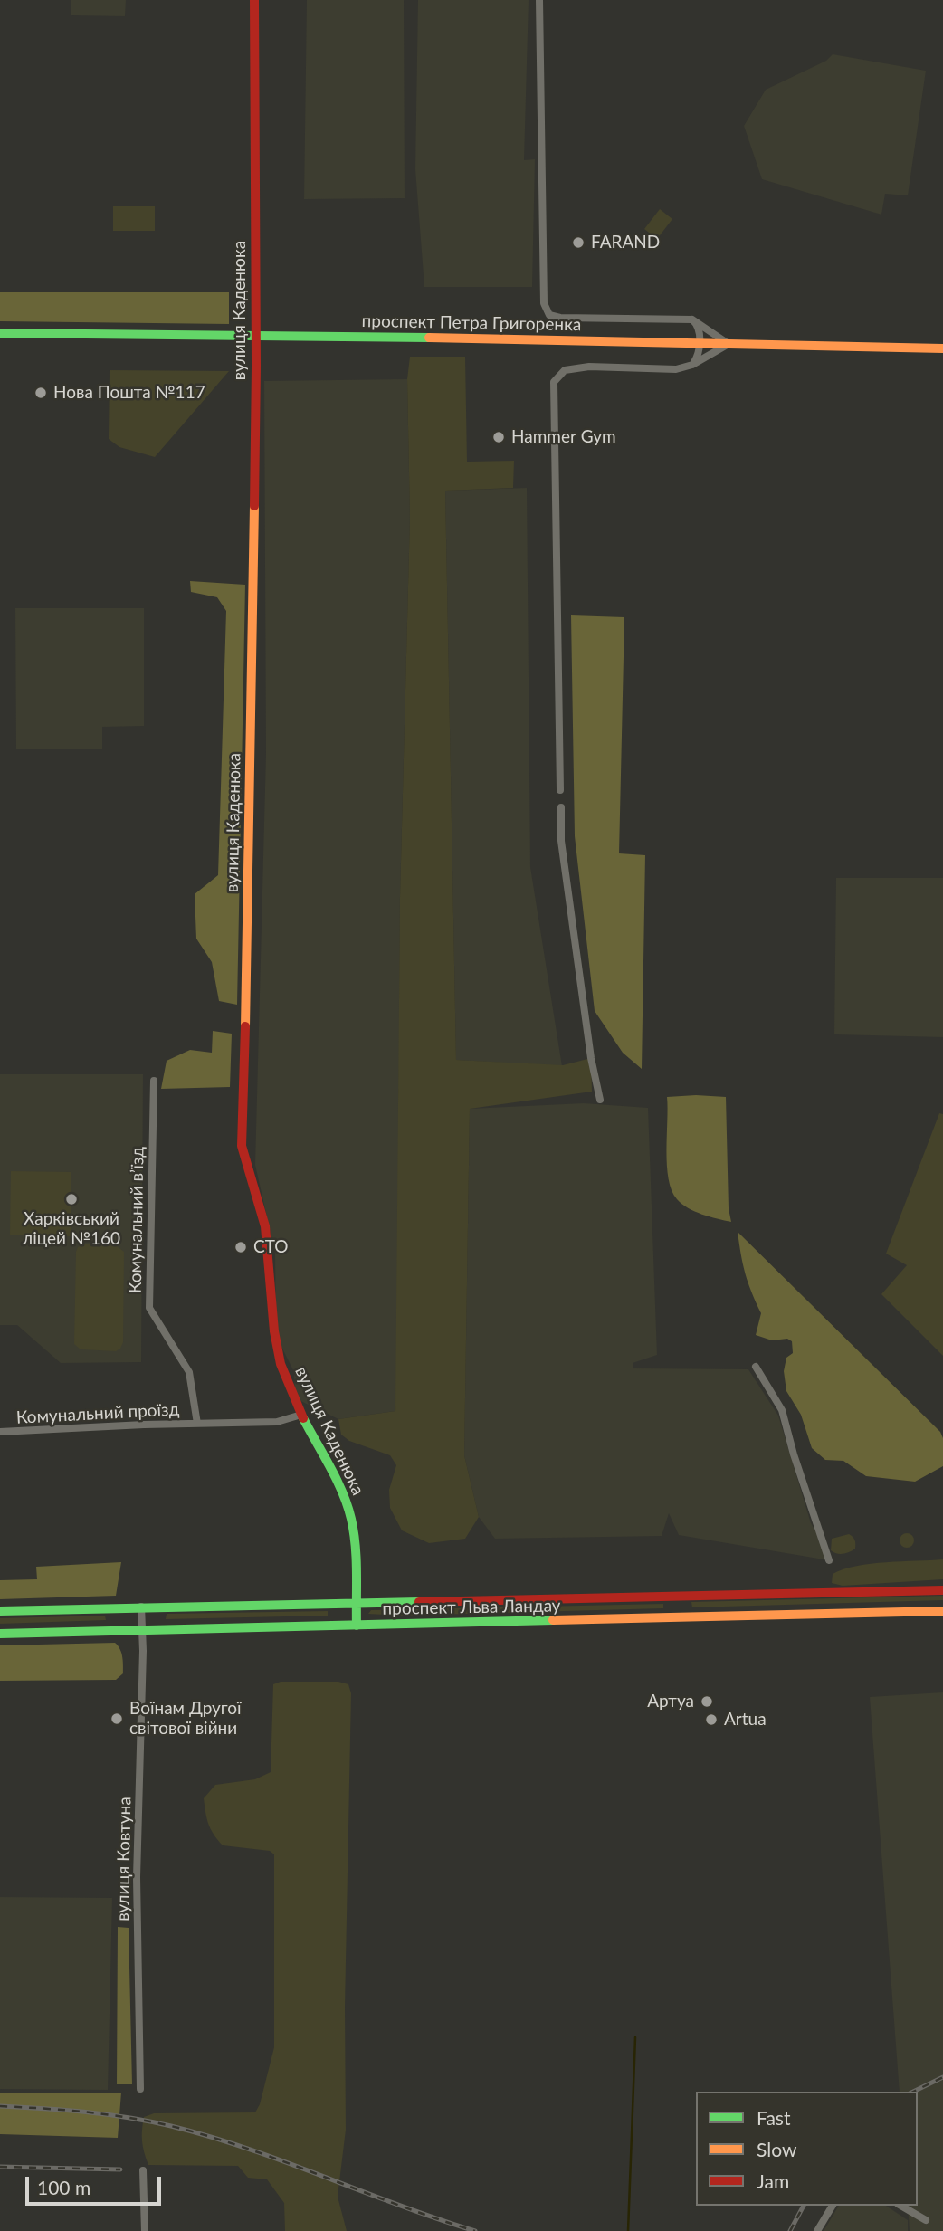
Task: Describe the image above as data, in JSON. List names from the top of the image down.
{
  "streets": {
    "main road": ["вулиця Каденюка", "проспект Петра Григоренка", "проспект Льва Ландау"],
    "street": ["Комунальний в’їзд", "Комунальний проїзд", "вулиця Ковтуна"]
  },
  "crossings": [
    ["вулиця Каденюка", "проспект Петра Григоренка"],
    ["вулиця Каденюка", "Комунальний проїзд"],
    ["вулиця Каденюка", "проспект Льва Ландау"],
    ["Комунальний в’їзд", "Комунальний проїзд"],
    ["проспект Льва Ландау", "вулиця Ковтуна"]
  ],
  "places": [
    "FARAND",
    "Нова Пошта №117",
    "Hammer Gym",
    "Харківський ліцей №160",
    "СТО",
    "Артуа",
    "Воїнам Другої світової війни",
    "Artua"
  ],
  "legend": ["Fast", "Slow", "Jam"],
  "scale_bar": "100 m"
}
